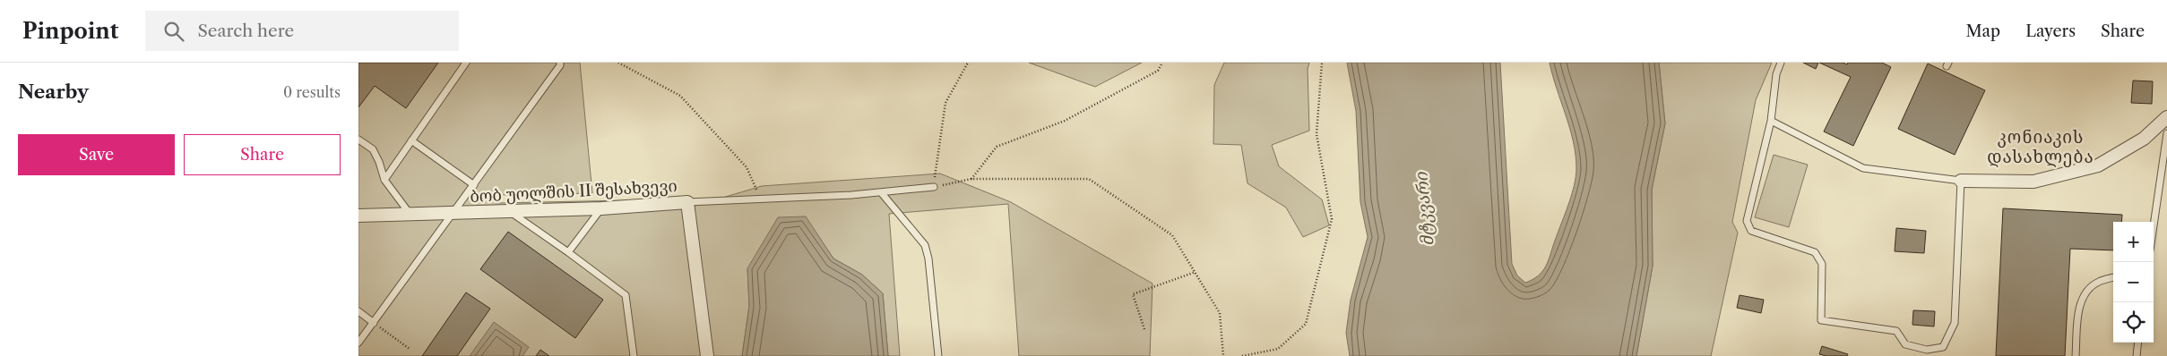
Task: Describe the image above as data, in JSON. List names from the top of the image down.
{
  "streets": {
    "street": ["ბობ უოლშის II შესახვევი"]
  },
  "districts": ["კონიაკის დასახლება"],
  "water": ["მტკვარი"],
  "page": {
    "header": "Pinpoint",
    "search": "Search here",
    "nav": ["Map", "Layers", "Share"],
    "heading": ["Nearby", "0 results"],
    "buttons": ["Save", "Share"],
    "map_buttons": ["+", "−"]
  }
}
